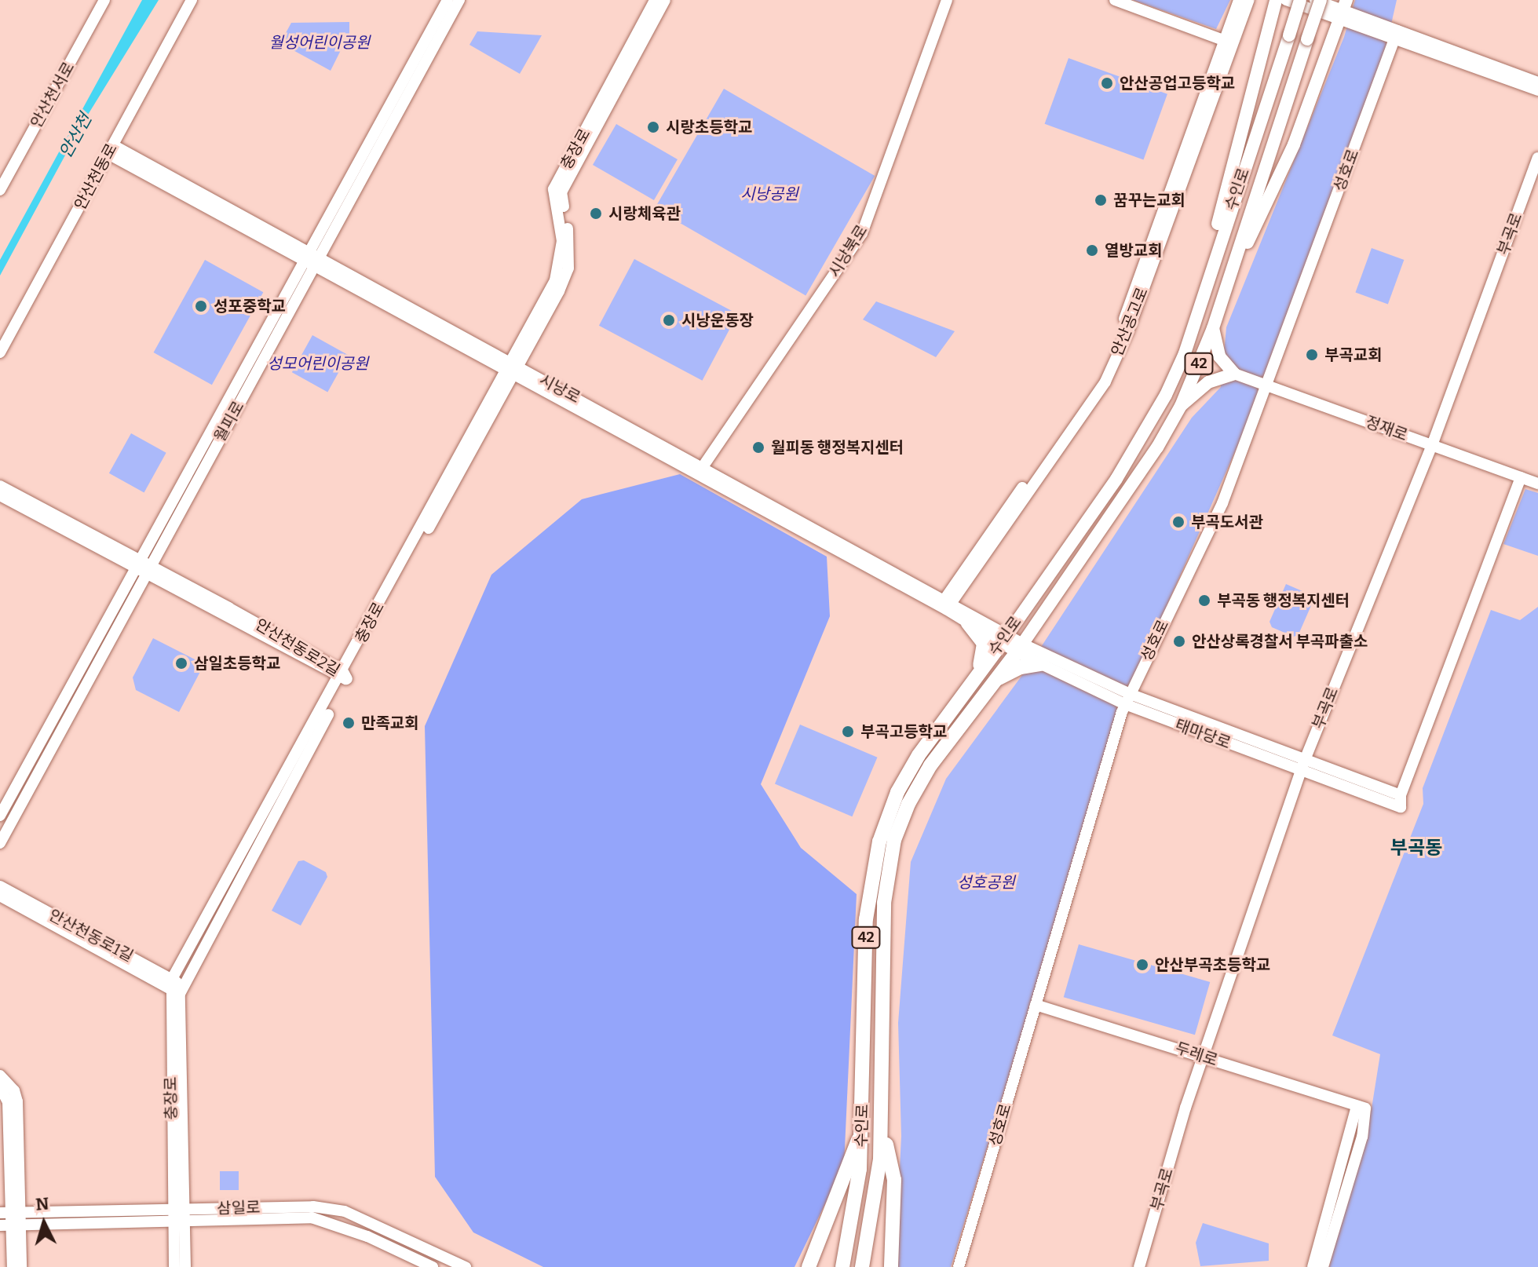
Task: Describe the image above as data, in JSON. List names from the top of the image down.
{
  "streets": {
    "highway": ["수인로", "42"],
    "street": [
      "안산천서로",
      "충장로",
      "성호로",
      "안산천동로",
      "부곡로",
      "시낭북로",
      "안산공고로",
      "시낭로",
      "월피로",
      "정재로",
      "안산천동로2길",
      "태마당로",
      "안산천동로1길",
      "두레로",
      "삼일로"
    ]
  },
  "crossings": [
    ["충장로", "시낭로"],
    ["충장로", "안산천동로2길"],
    ["충장로", "안산천동로1길"],
    ["충장로", "삼일로"],
    ["성호로", "정재로"],
    ["성호로", "태마당로"],
    ["성호로", "두레로"],
    ["안산천동로", "시낭로"],
    ["수인로", "시낭로"],
    ["수인로", "태마당로"],
    ["부곡로", "정재로"],
    ["부곡로", "태마당로"],
    ["부곡로", "두레로"],
    ["시낭북로", "시낭로"],
    ["안산공고로", "시낭로"],
    ["시낭로", "월피로"],
    ["시낭로", "태마당로"],
    ["월피로", "안산천동로2길"],
    ["정재로", "태마당로"]
  ],
  "districts": ["부곡동"],
  "water": ["안산천"],
  "parks": [
    "월성어린이공원",
    "시낭공원",
    "성모어린이공원",
    "성호공원"
  ],
  "places": [
    "안산공업고등학교",
    "시랑초등학교",
    "꿈꾸는교회",
    "시랑체육관",
    "열방교회",
    "성포중학교",
    "시낭운동장",
    "부곡교회",
    "월피동 행정복지센터",
    "부곡도서관",
    "부곡동 행정복지센터",
    "안산상록경찰서 부곡파출소",
    "삼일초등학교",
    "만족교회",
    "부곡고등학교",
    "안산부곡초등학교"
  ],
  "north": "top"
}
